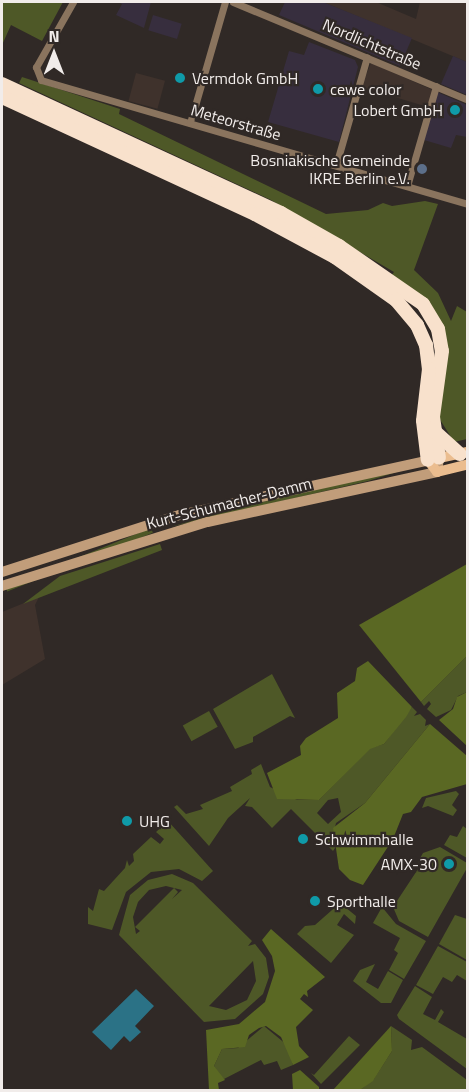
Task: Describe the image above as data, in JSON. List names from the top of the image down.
{
  "streets": {
    "main road": ["Kurt-Schumacher-Damm"],
    "street": ["Nordlichtstraße", "Meteorstraße"]
  },
  "places": [
    "Vermdok GmbH",
    "cewe color",
    "Lobert GmbH",
    "Bosniakische Gemeinde IKRE Berlin e.V.",
    "UHG",
    "Schwimmhalle",
    "AMX-30",
    "Sporthalle"
  ],
  "north": "top"
}
